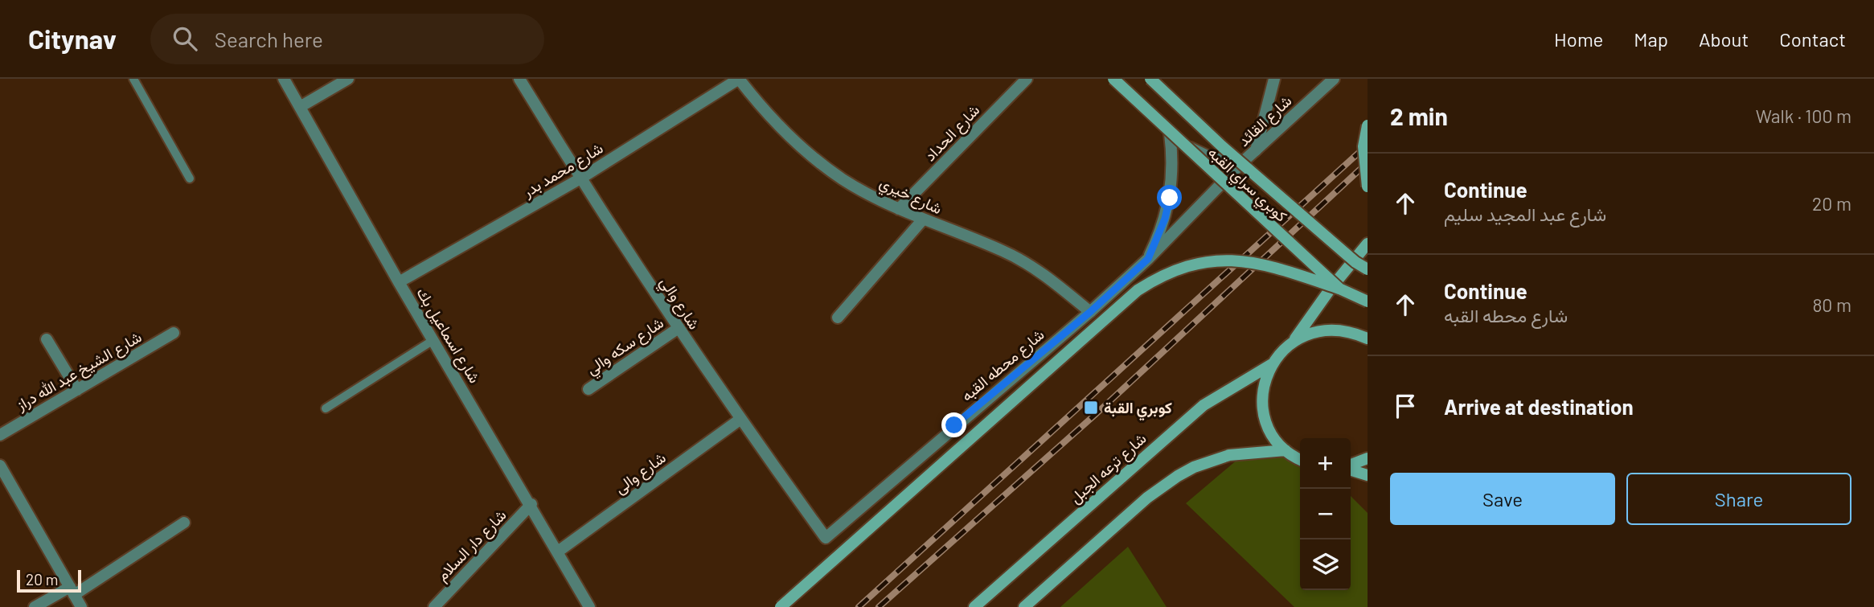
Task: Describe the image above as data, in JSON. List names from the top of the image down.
{
  "streets": {
    "main road": ["كوبري سراي القبه", "شارع ترعه الجبل"],
    "street": [
      "شارع القائد",
      "شارع الحداد",
      "شارع محمد بدر",
      "شارع خيري",
      "شارع والي",
      "شارع اسماعيل بك",
      "شارع سكه والي",
      "شارع محطه القبه",
      "شارع الشيخ عبد الله دراز",
      "شارع والى",
      "شارع دار السلام"
    ]
  },
  "crossings": [
    ["شارع القائد", "شارع محطه القبه"],
    ["شارع الحداد", "شارع خيري"],
    ["شارع محمد بدر", "شارع خيري"],
    ["شارع محمد بدر", "شارع والي"],
    ["شارع محمد بدر", "شارع اسماعيل بك"],
    ["شارع خيري", "شارع محطه القبه"],
    ["شارع والي", "شارع سكه والي"],
    ["شارع والي", "شارع محطه القبه"],
    ["شارع والي", "شارع والى"],
    ["شارع اسماعيل بك", "شارع والى"],
    ["شارع اسماعيل بك", "شارع دار السلام"]
  ],
  "places": {
    "transit": ["كوبري القبة"]
  },
  "scale_bar": "20 m",
  "page": {
    "header": "Citynav",
    "search": "Search here",
    "nav": [
      "Home",
      "Map",
      "About",
      "Contact"
    ],
    "heading": ["2 min", "Walk · 100 m"],
    "list": [
      ["Continue", "شارع عبد المجيد سليم", "20 m"],
      ["Continue", "شارع محطه القبه", "80 m"],
      "Arrive at destination"
    ],
    "map_buttons": ["+", "−"],
    "buttons": ["Save", "Share"],
    "scale": "20 m"
  }
}
